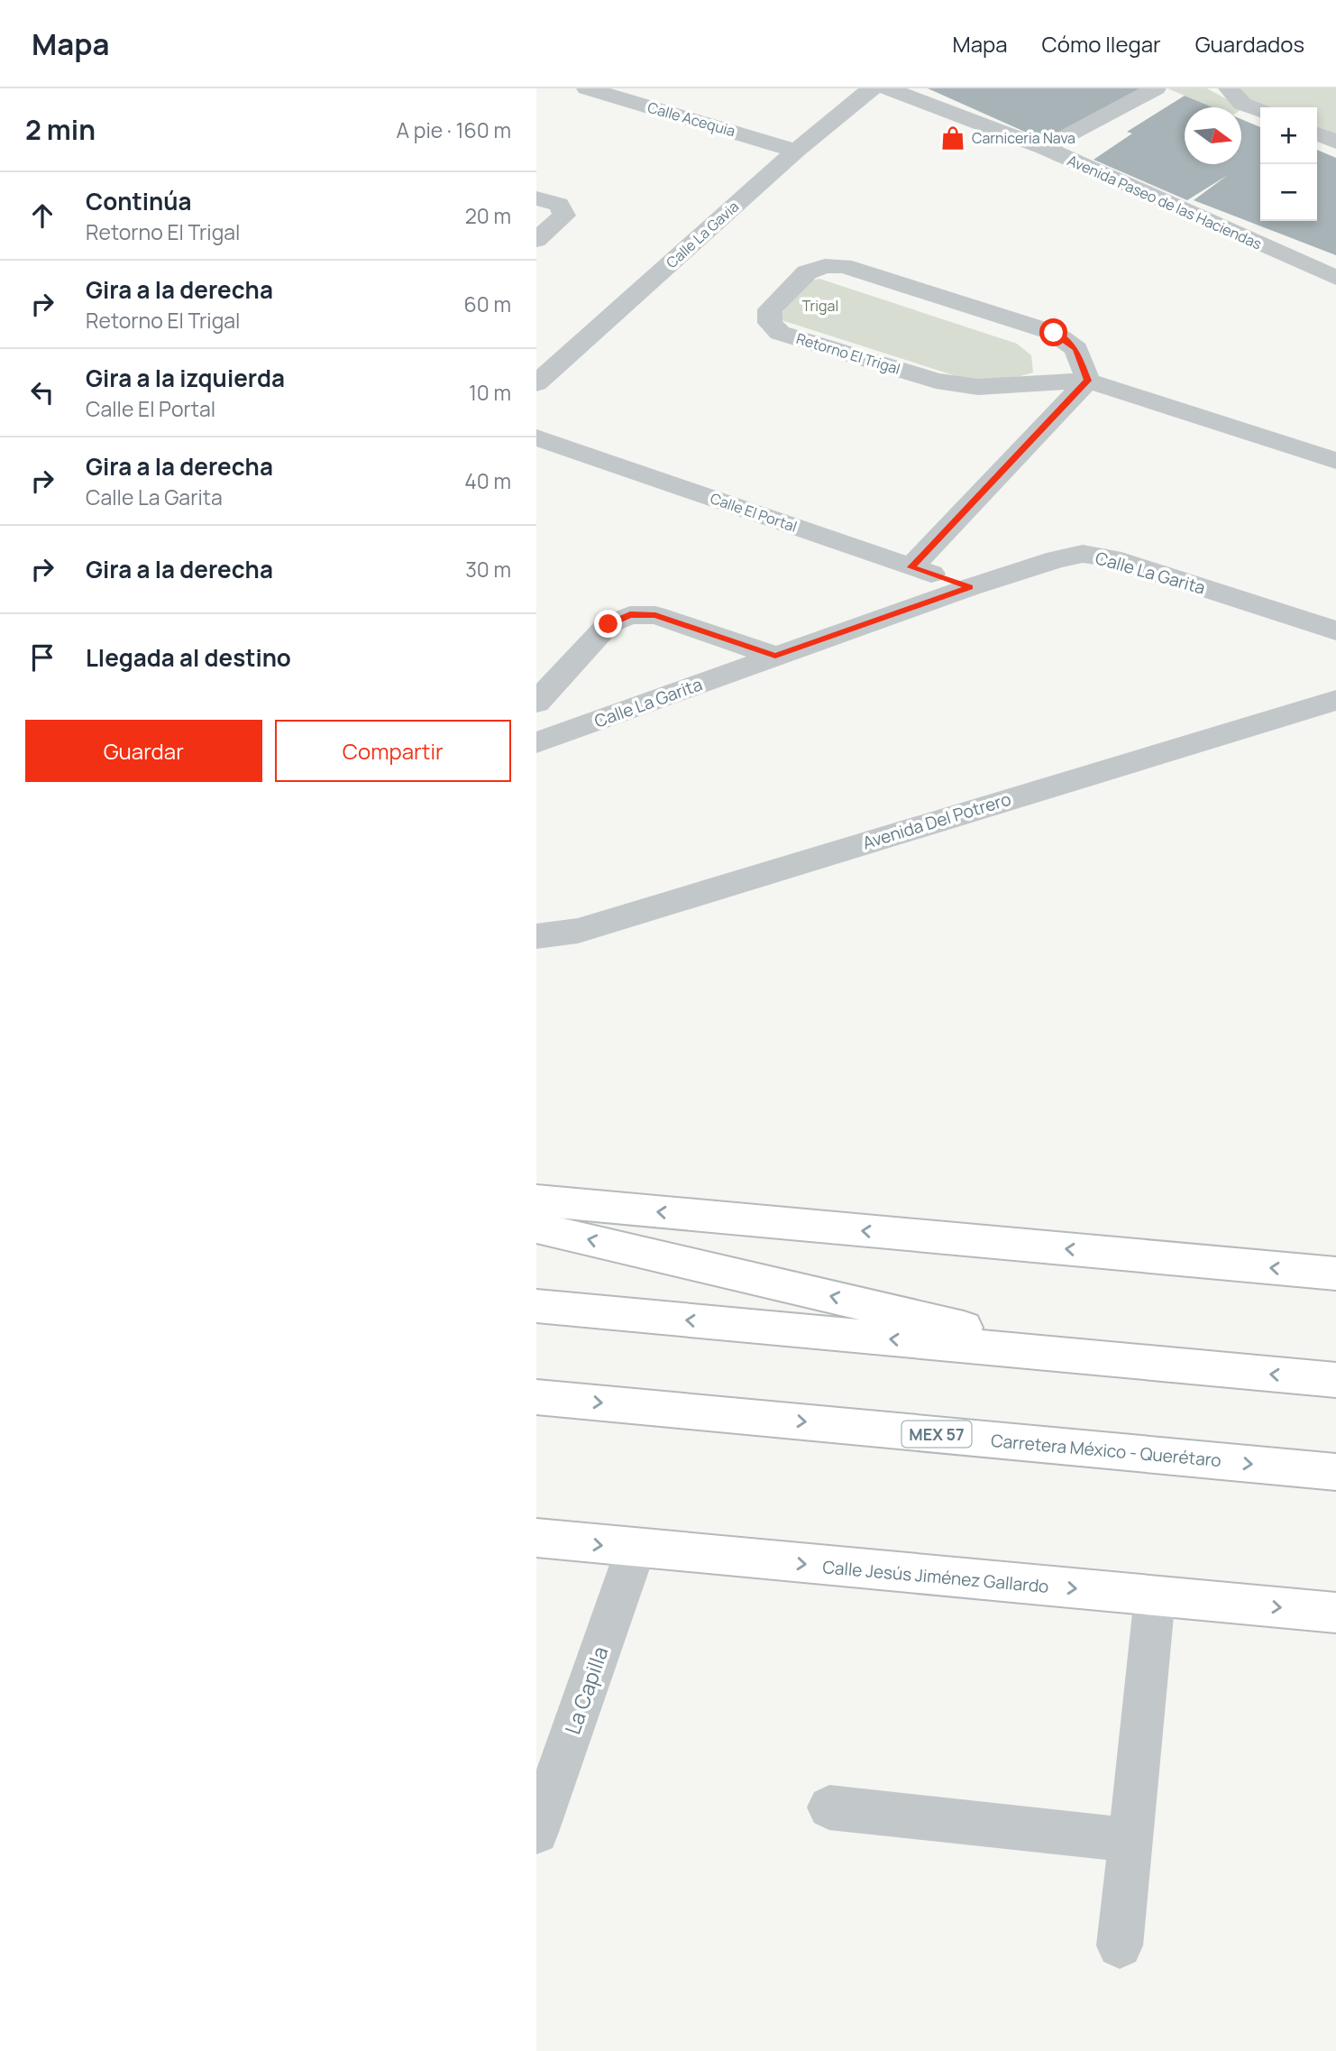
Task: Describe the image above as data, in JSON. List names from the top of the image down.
{
  "streets": {
    "main road": ["MEX 57", "Carretera México - Querétaro", "Calle Jesús Jiménez Gallardo"],
    "street": [
      "Calle Acequia",
      "Avenida Paseo de las Haciendas",
      "Calle La Gavia",
      "Retorno El Trigal",
      "Calle El Portal",
      "Calle La Garita",
      "Avenida Del Potrero",
      "La Capilla"
    ]
  },
  "crossings": [
    ["Calle Acequia", "Calle La Gavia"],
    ["Calle El Portal", "Calle La Garita"],
    ["Calle Jesús Jiménez Gallardo", "La Capilla"]
  ],
  "parks": ["Trigal"],
  "places": {
    "shop": ["Carniceria Nava"]
  },
  "north": "right",
  "page": {
    "header": "Mapa",
    "nav": ["Mapa", "Cómo llegar", "Guardados"],
    "heading": ["2 min", "A pie · 160 m"],
    "map_buttons": ["+", "−"],
    "list": [
      ["Continúa", "Retorno El Trigal", "20 m"],
      ["Gira a la derecha", "Retorno El Trigal", "60 m"],
      ["Gira a la izquierda", "Calle El Portal", "10 m"],
      ["Gira a la derecha", "Calle La Garita", "40 m"],
      ["Gira a la derecha", "30 m"],
      "Llegada al destino"
    ],
    "buttons": ["Guardar", "Compartir"]
  }
}
